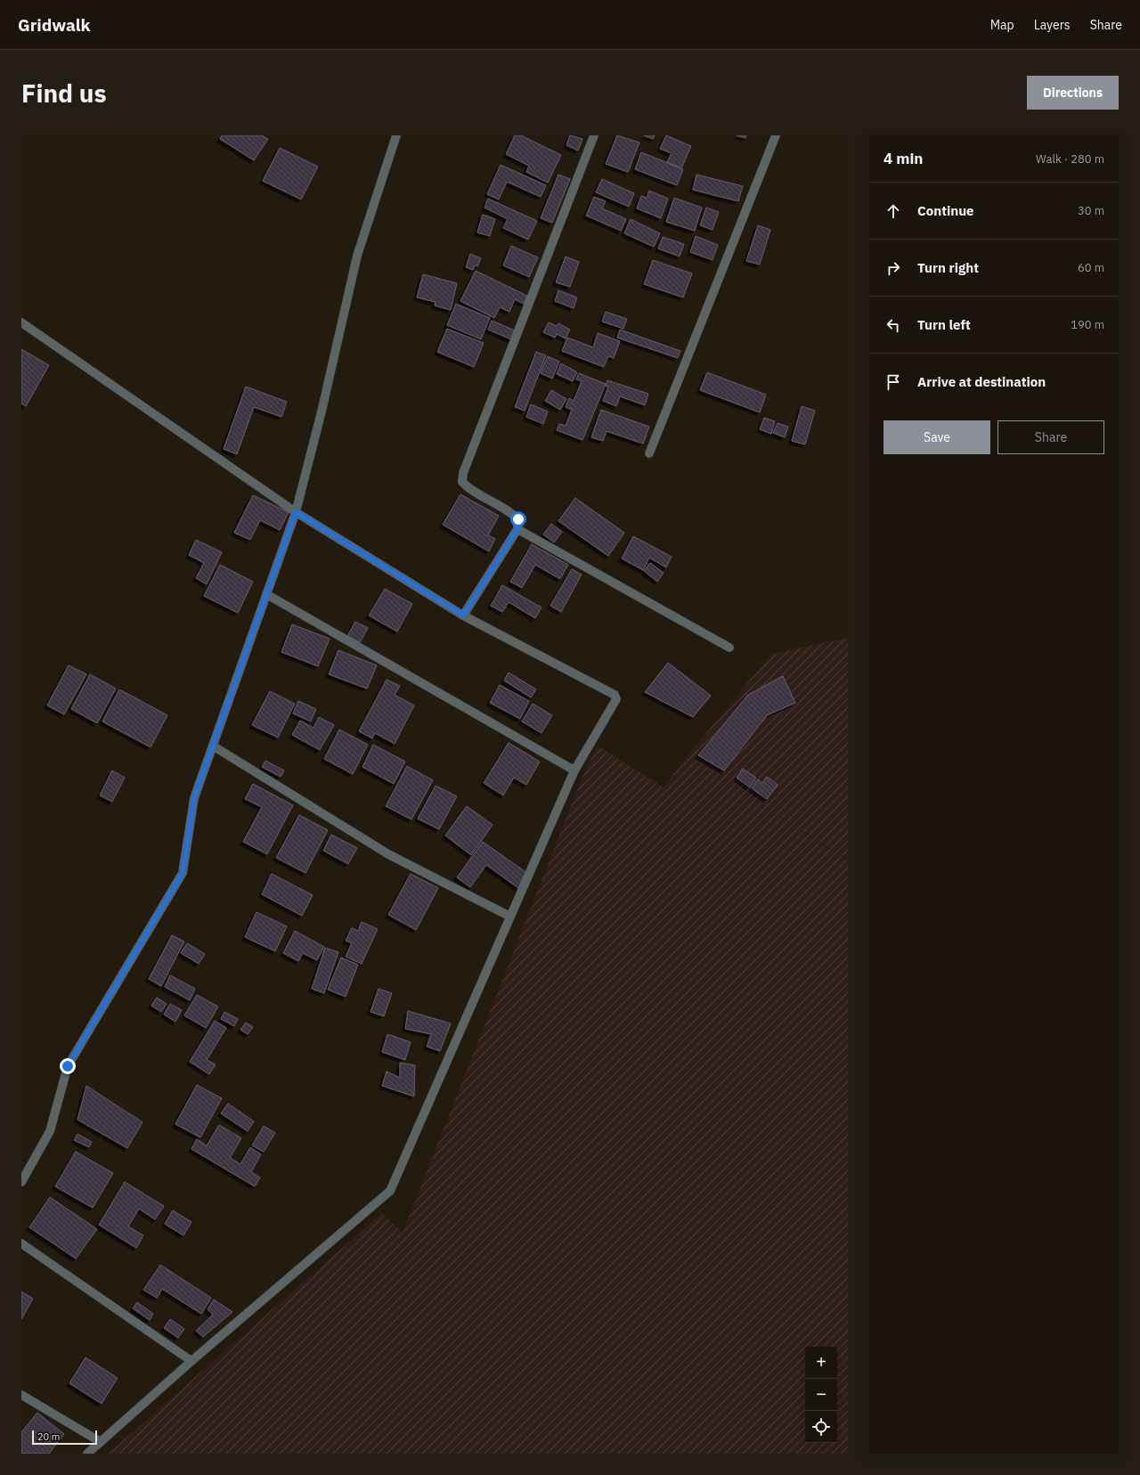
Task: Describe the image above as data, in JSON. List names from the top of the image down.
{
  "scale_bar": "20 m",
  "page": {
    "header": "Gridwalk",
    "nav": ["Map", "Layers", "Share"],
    "buttons": [
      "Directions",
      ["Save", "Share"]
    ],
    "title": "Find us",
    "heading": ["4 min", "Walk · 280 m"],
    "list": [
      ["Continue", "30 m"],
      ["Turn right", "60 m"],
      ["Turn left", "190 m"],
      "Arrive at destination"
    ],
    "map_buttons": ["+", "−"],
    "scale": "20 m"
  }
}
